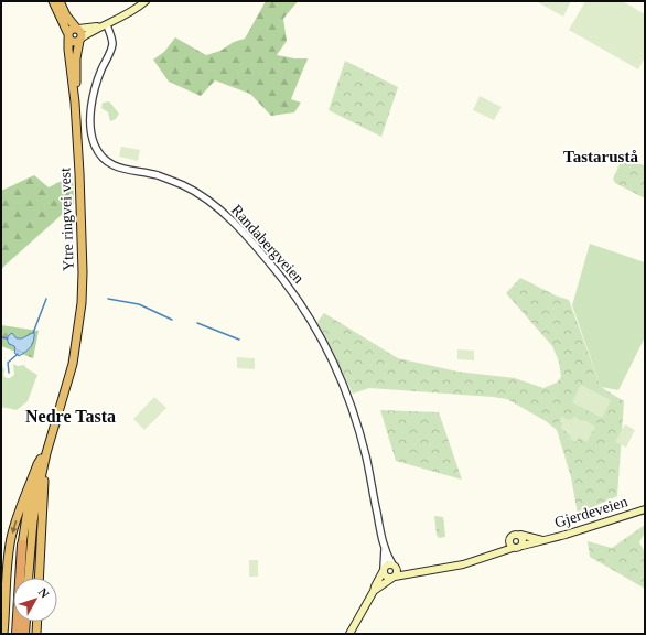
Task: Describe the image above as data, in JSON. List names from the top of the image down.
{
  "streets": {
    "highway": ["Ytre ringvei vest"],
    "main road": ["Randabergveien", "Gjerdeveien"]
  },
  "districts": ["Tastarustå", "Nedre Tasta"],
  "north": "top right"
}
